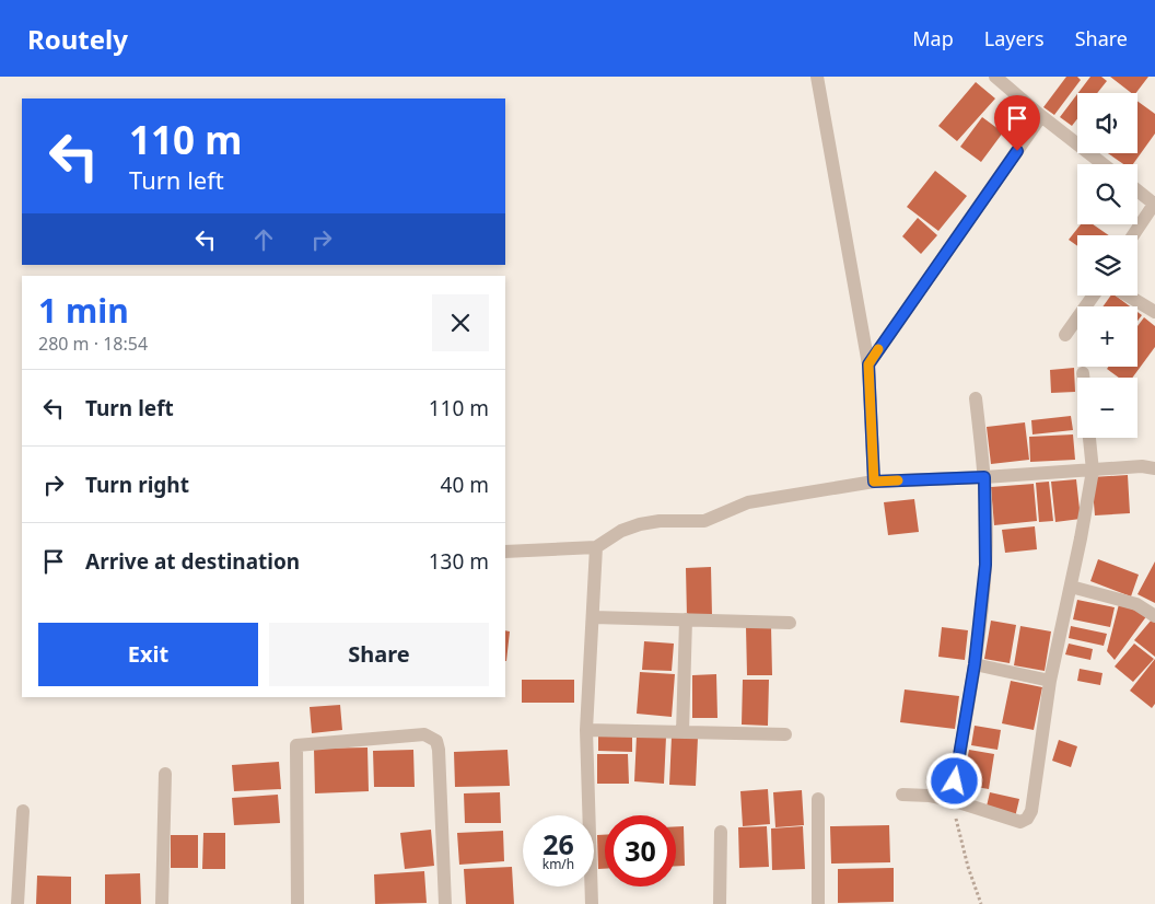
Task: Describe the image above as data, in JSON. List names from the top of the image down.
{
  "page": {
    "header": "Routely",
    "nav": ["Map", "Layers", "Share"],
    "map_buttons": ["+", "−"],
    "turn": ["110 m", "Turn left"],
    "heading": ["1 min", "280 m · 18:54"],
    "list": [
      {
        "name": "Turn left",
        "value": "110 m"
      },
      {
        "name": "Turn right",
        "value": "40 m"
      },
      {
        "name": "Arrive at destination",
        "value": "130 m"
      }
    ],
    "buttons": ["Exit", "Share"],
    "speed": "26 km/h",
    "limit": "30"
  }
}
